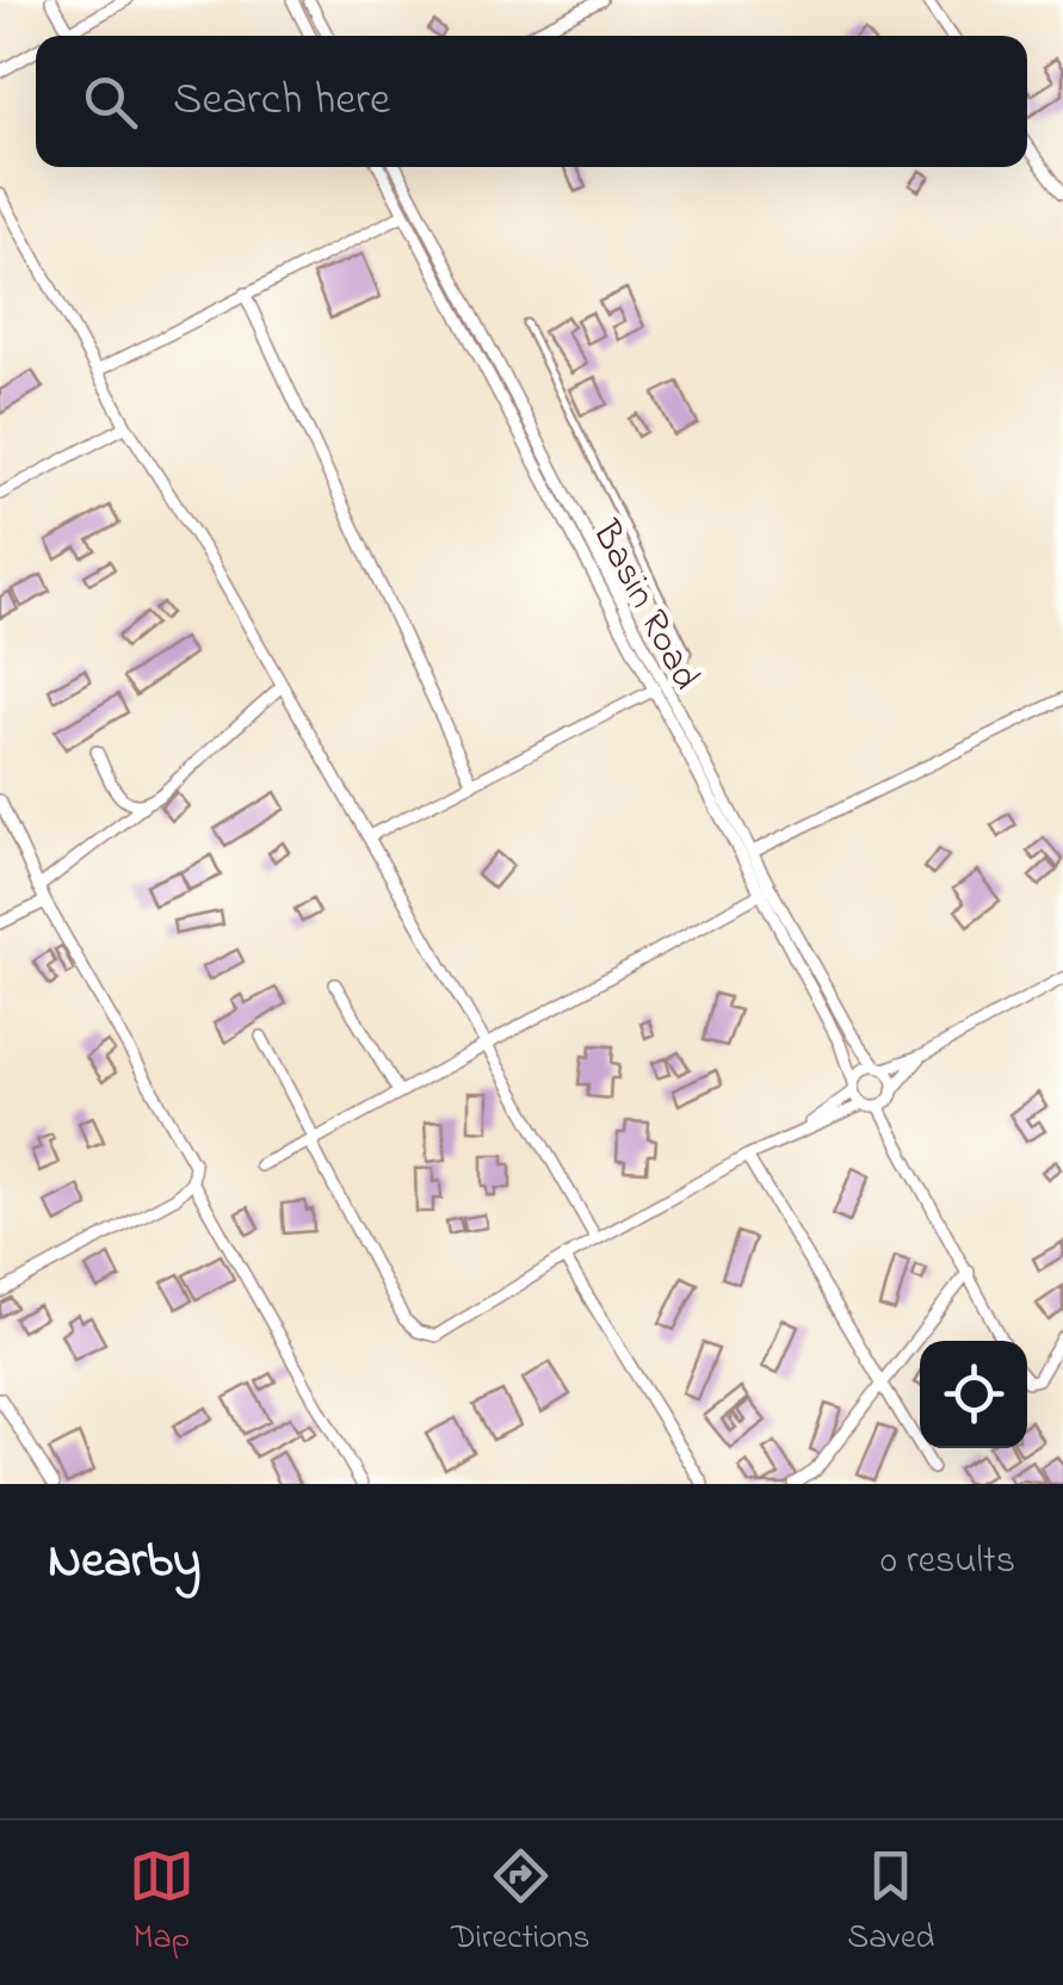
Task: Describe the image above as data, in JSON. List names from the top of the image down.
{
  "streets": {
    "street": ["Basin Road"]
  },
  "page": {
    "search": "Search here",
    "heading": ["Nearby", "0 results"],
    "nav": ["Map", "Directions", "Saved"]
  }
}
